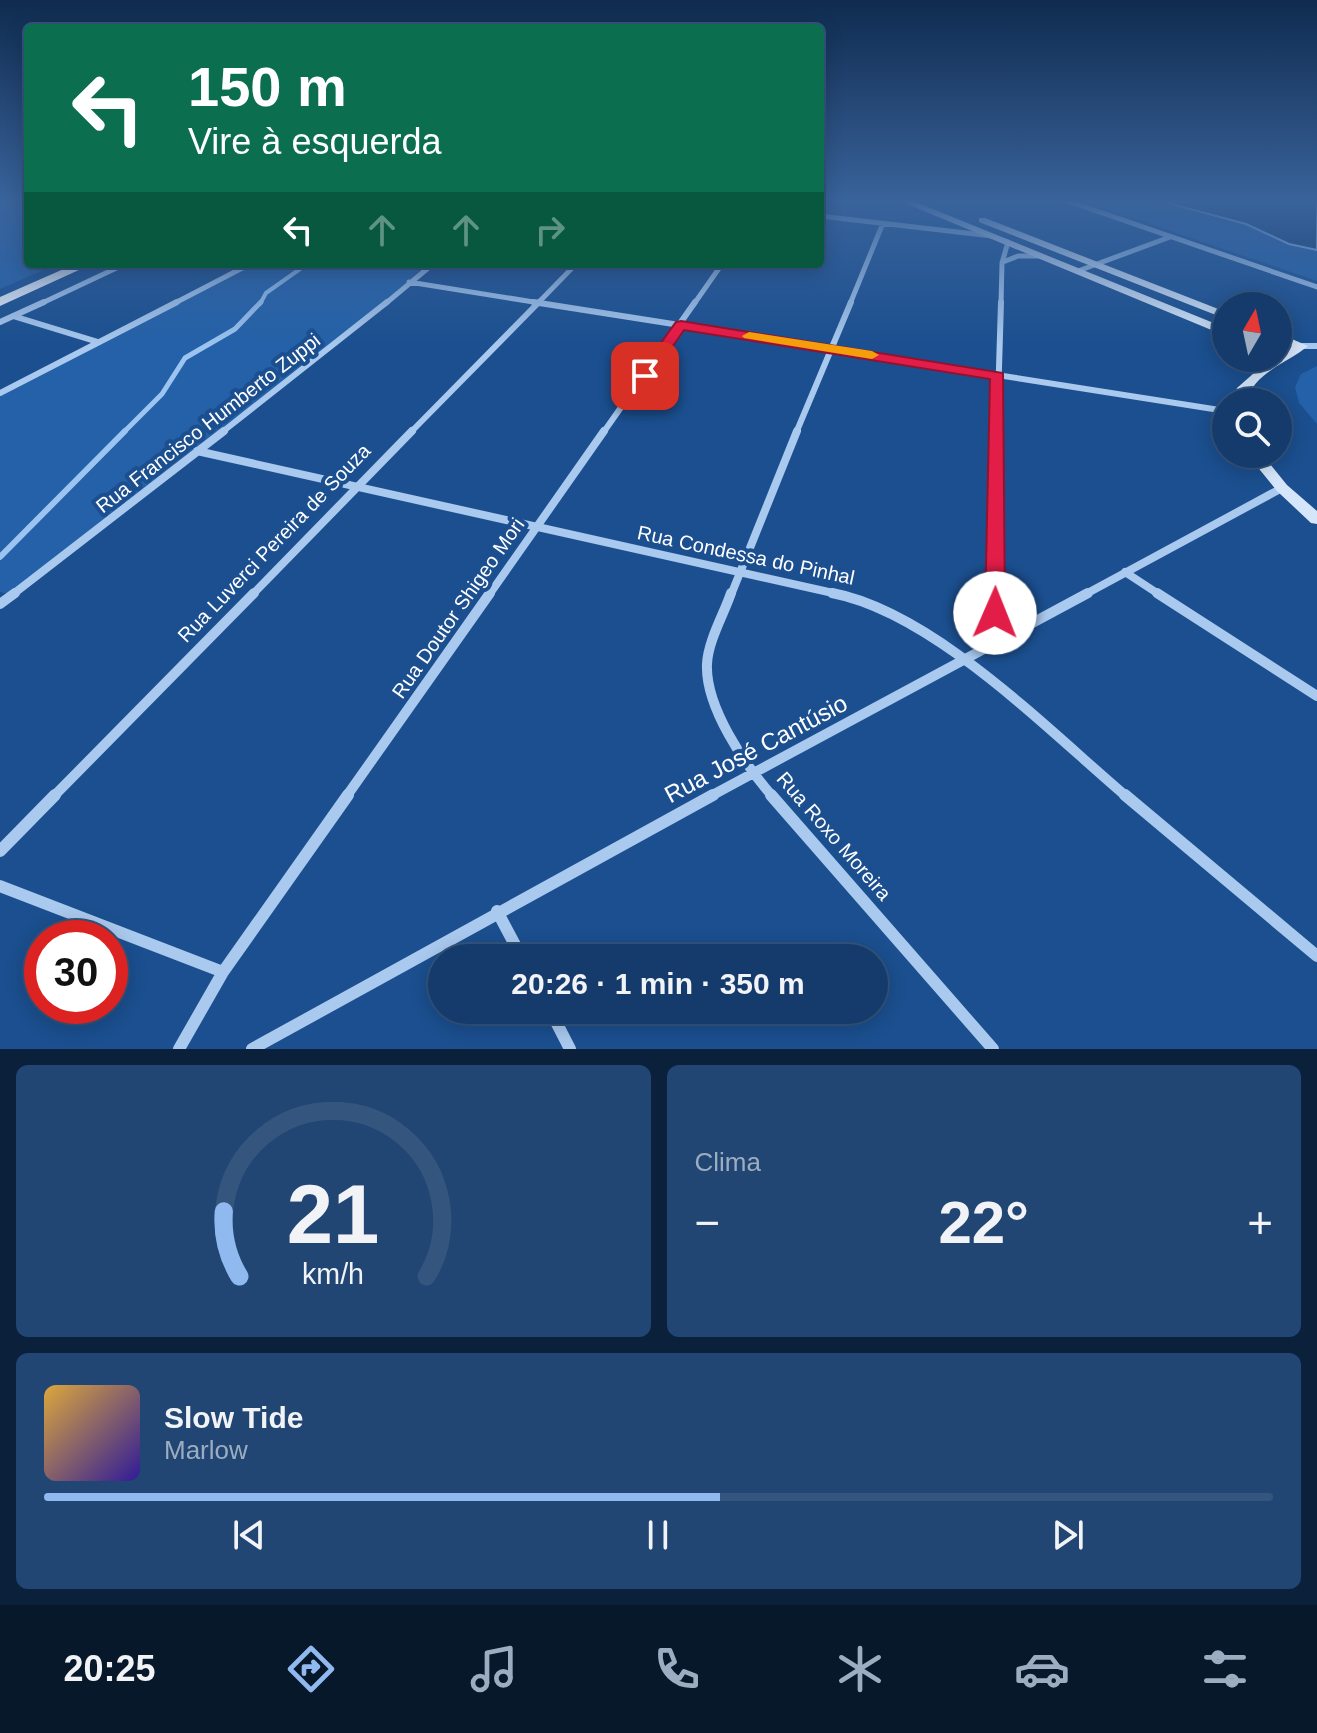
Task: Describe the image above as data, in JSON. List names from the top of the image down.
{
  "streets": {
    "street": [
      "Rua Francisco Humberto Zuppi",
      "Rua Luverci Pereira de Souza",
      "Rua Condessa do Pinhal",
      "Rua Doutor Shigeo Mori",
      "Rua José Cantúsio",
      "Rua Roxo Moreira"
    ]
  },
  "crossings": [
    ["Rua Francisco Humberto Zuppi", "Rua Condessa do Pinhal"],
    ["Rua Luverci Pereira de Souza", "Rua Condessa do Pinhal"],
    ["Rua Condessa do Pinhal", "Rua Doutor Shigeo Mori"],
    ["Rua Condessa do Pinhal", "Rua José Cantúsio"],
    ["Rua Condessa do Pinhal", "Rua Roxo Moreira"],
    ["Rua José Cantúsio", "Rua Roxo Moreira"]
  ],
  "north": "top",
  "page": {
    "turn": ["150 m", "Vire à esquerda"],
    "limit": "30",
    "trip": "20:26 · 1 min · 350 m",
    "tile": "Clima",
    "heat": ["−", "22°", "+"],
    "song": ["Slow Tide", "Marlow"],
    "tabs": "20:25",
    "gauge": ["21", "km/h"]
  }
}
